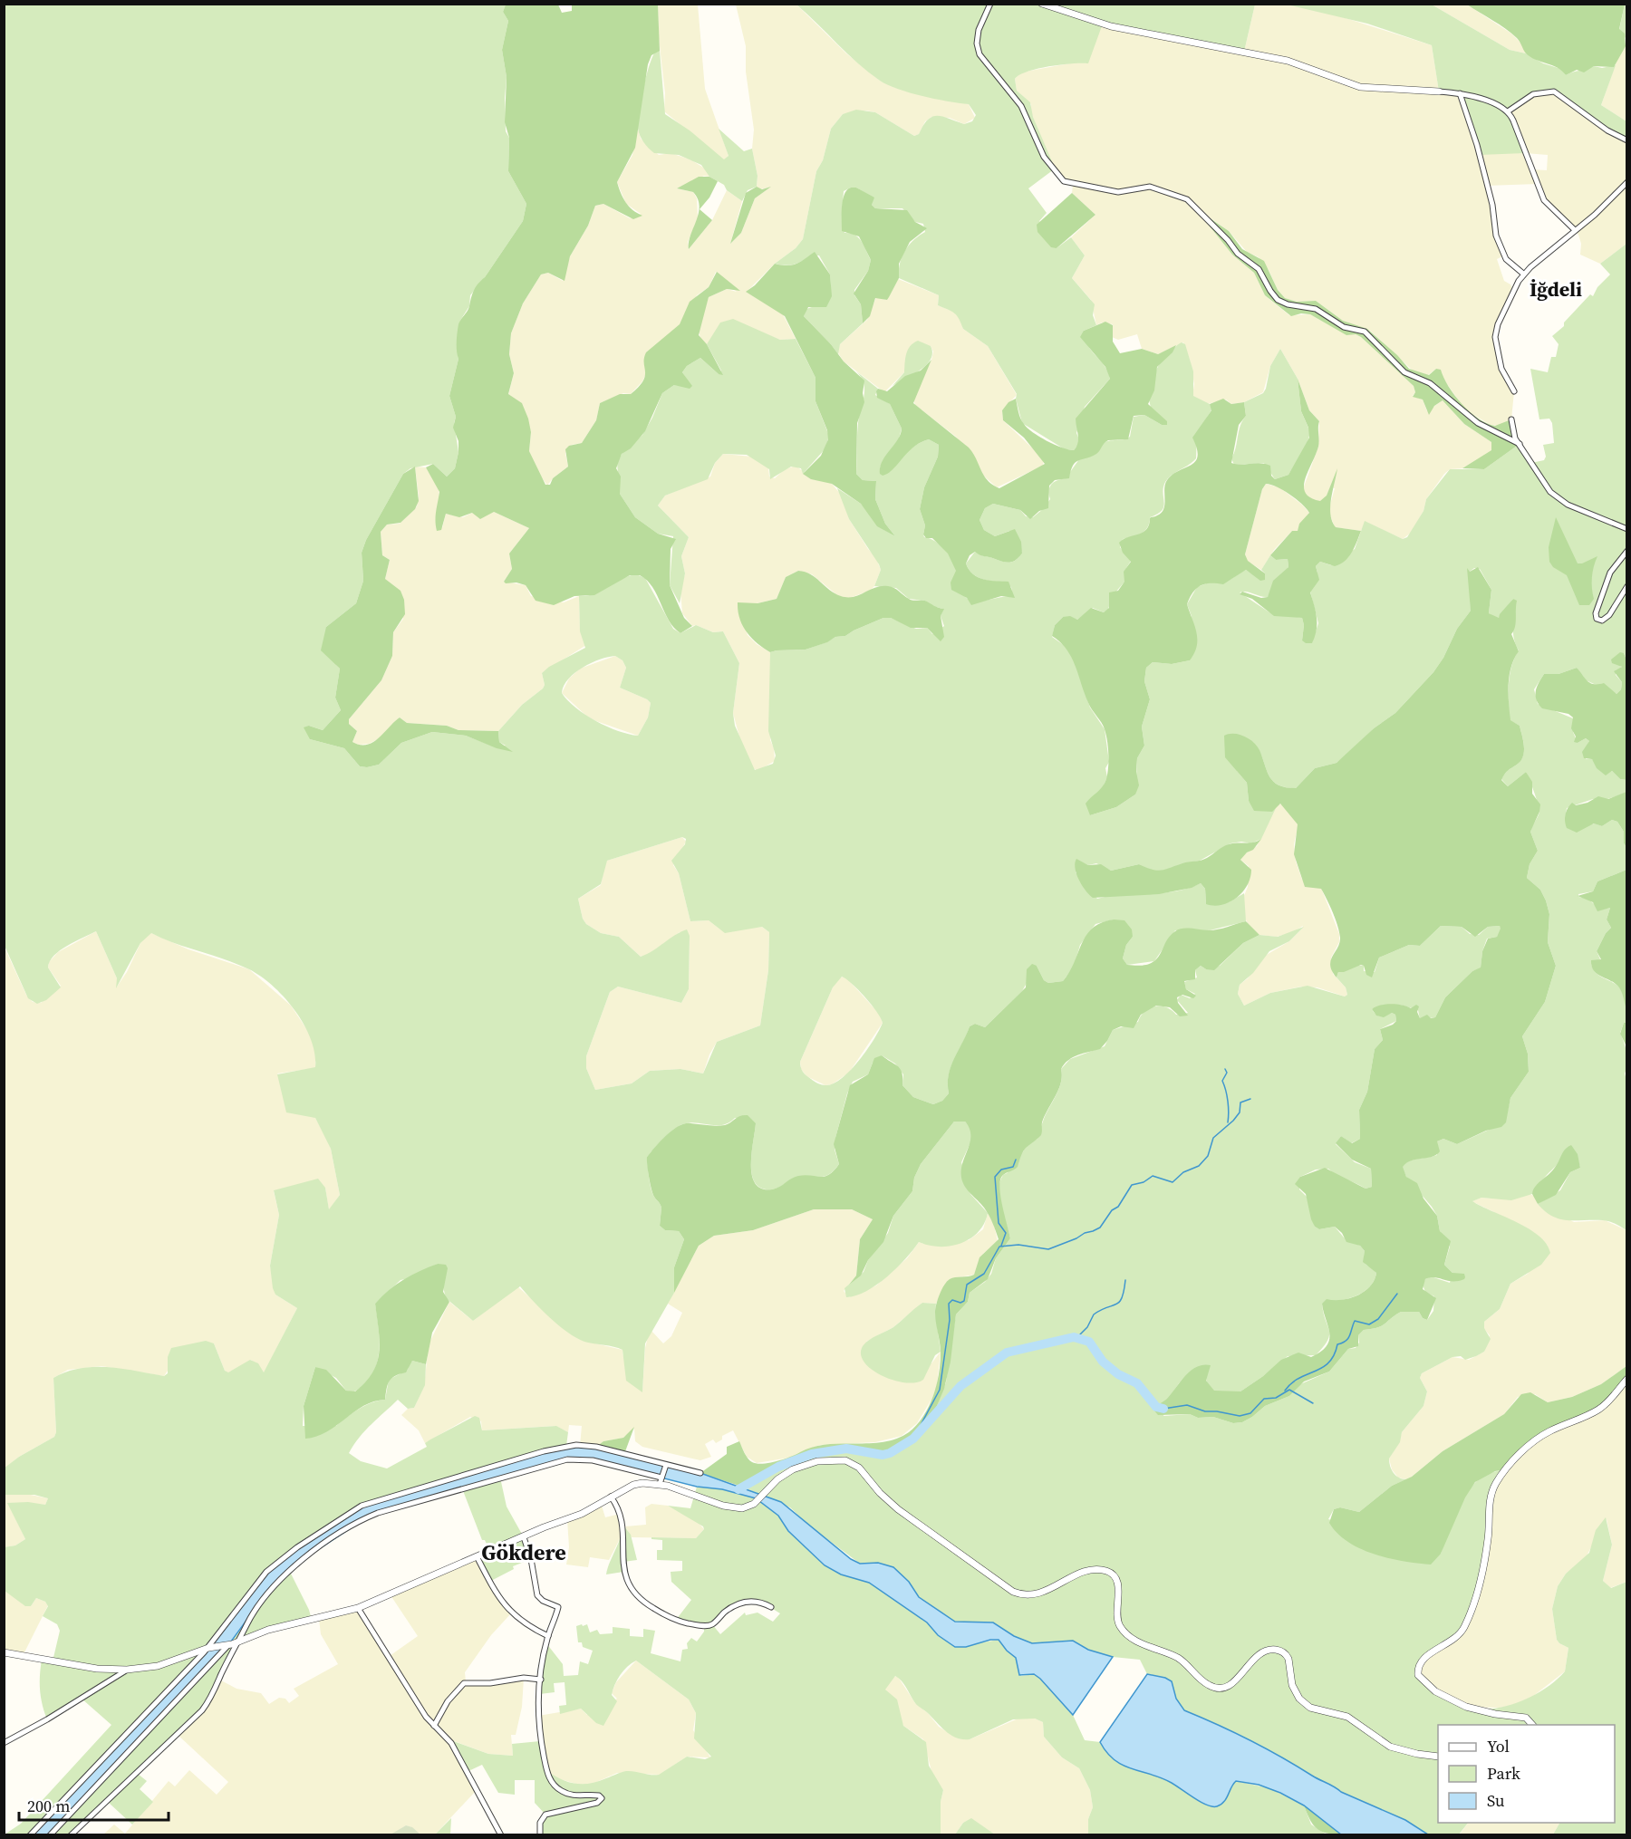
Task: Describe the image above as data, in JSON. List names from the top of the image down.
{
  "districts": ["İğdeli", "Gökdere"],
  "legend": ["Yol", "Park", "Su"],
  "scale_bar": "200 m"
}
